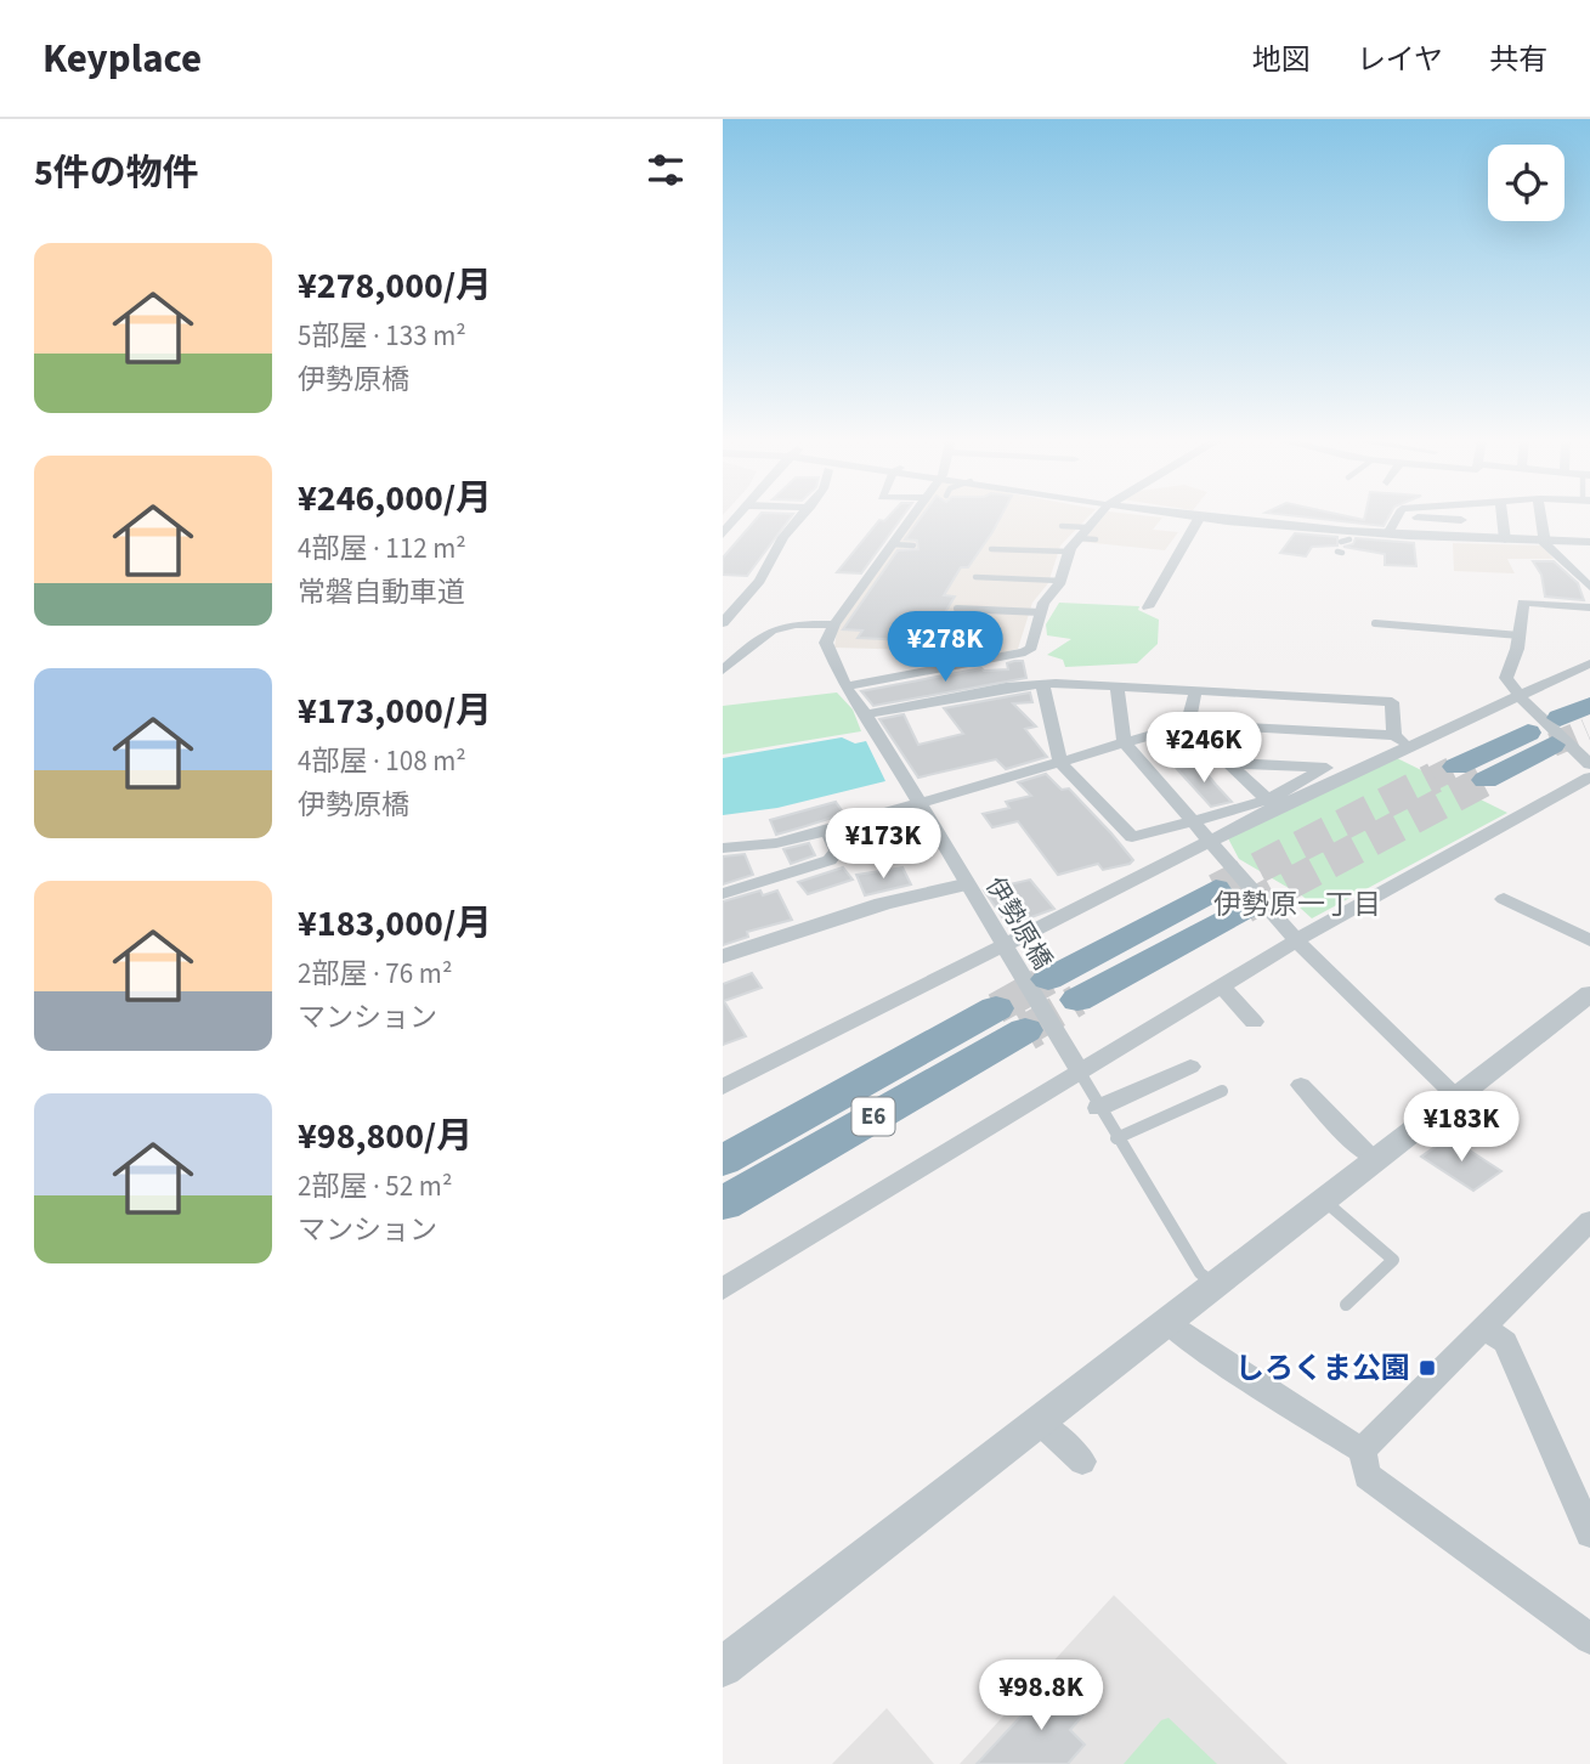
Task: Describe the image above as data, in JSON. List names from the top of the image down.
{
  "streets": {
    "highway": ["E6"],
    "street": ["伊勢原橋"]
  },
  "districts": ["伊勢原一丁目"],
  "places": {
    "transit": ["しろくま公園"]
  },
  "page": {
    "header": "Keyplace",
    "nav": ["地図", "レイヤ", "共有"],
    "heading": "5件の物件",
    "list": [
      {
        "name": "¥278,000/月",
        "note": "5部屋 · 133 m² · 伊勢原橋"
      },
      {
        "name": "¥246,000/月",
        "note": "4部屋 · 112 m² · 常磐自動車道"
      },
      {
        "name": "¥173,000/月",
        "note": "4部屋 · 108 m² · 伊勢原橋"
      },
      {
        "name": "¥183,000/月",
        "note": "2部屋 · 76 m² · マンション"
      },
      {
        "name": "¥98,800/月",
        "note": "2部屋 · 52 m² · マンション"
      }
    ],
    "price": [
      "¥278K",
      "¥246K",
      "¥173K",
      "¥183K",
      "¥98.8K"
    ]
  }
}
